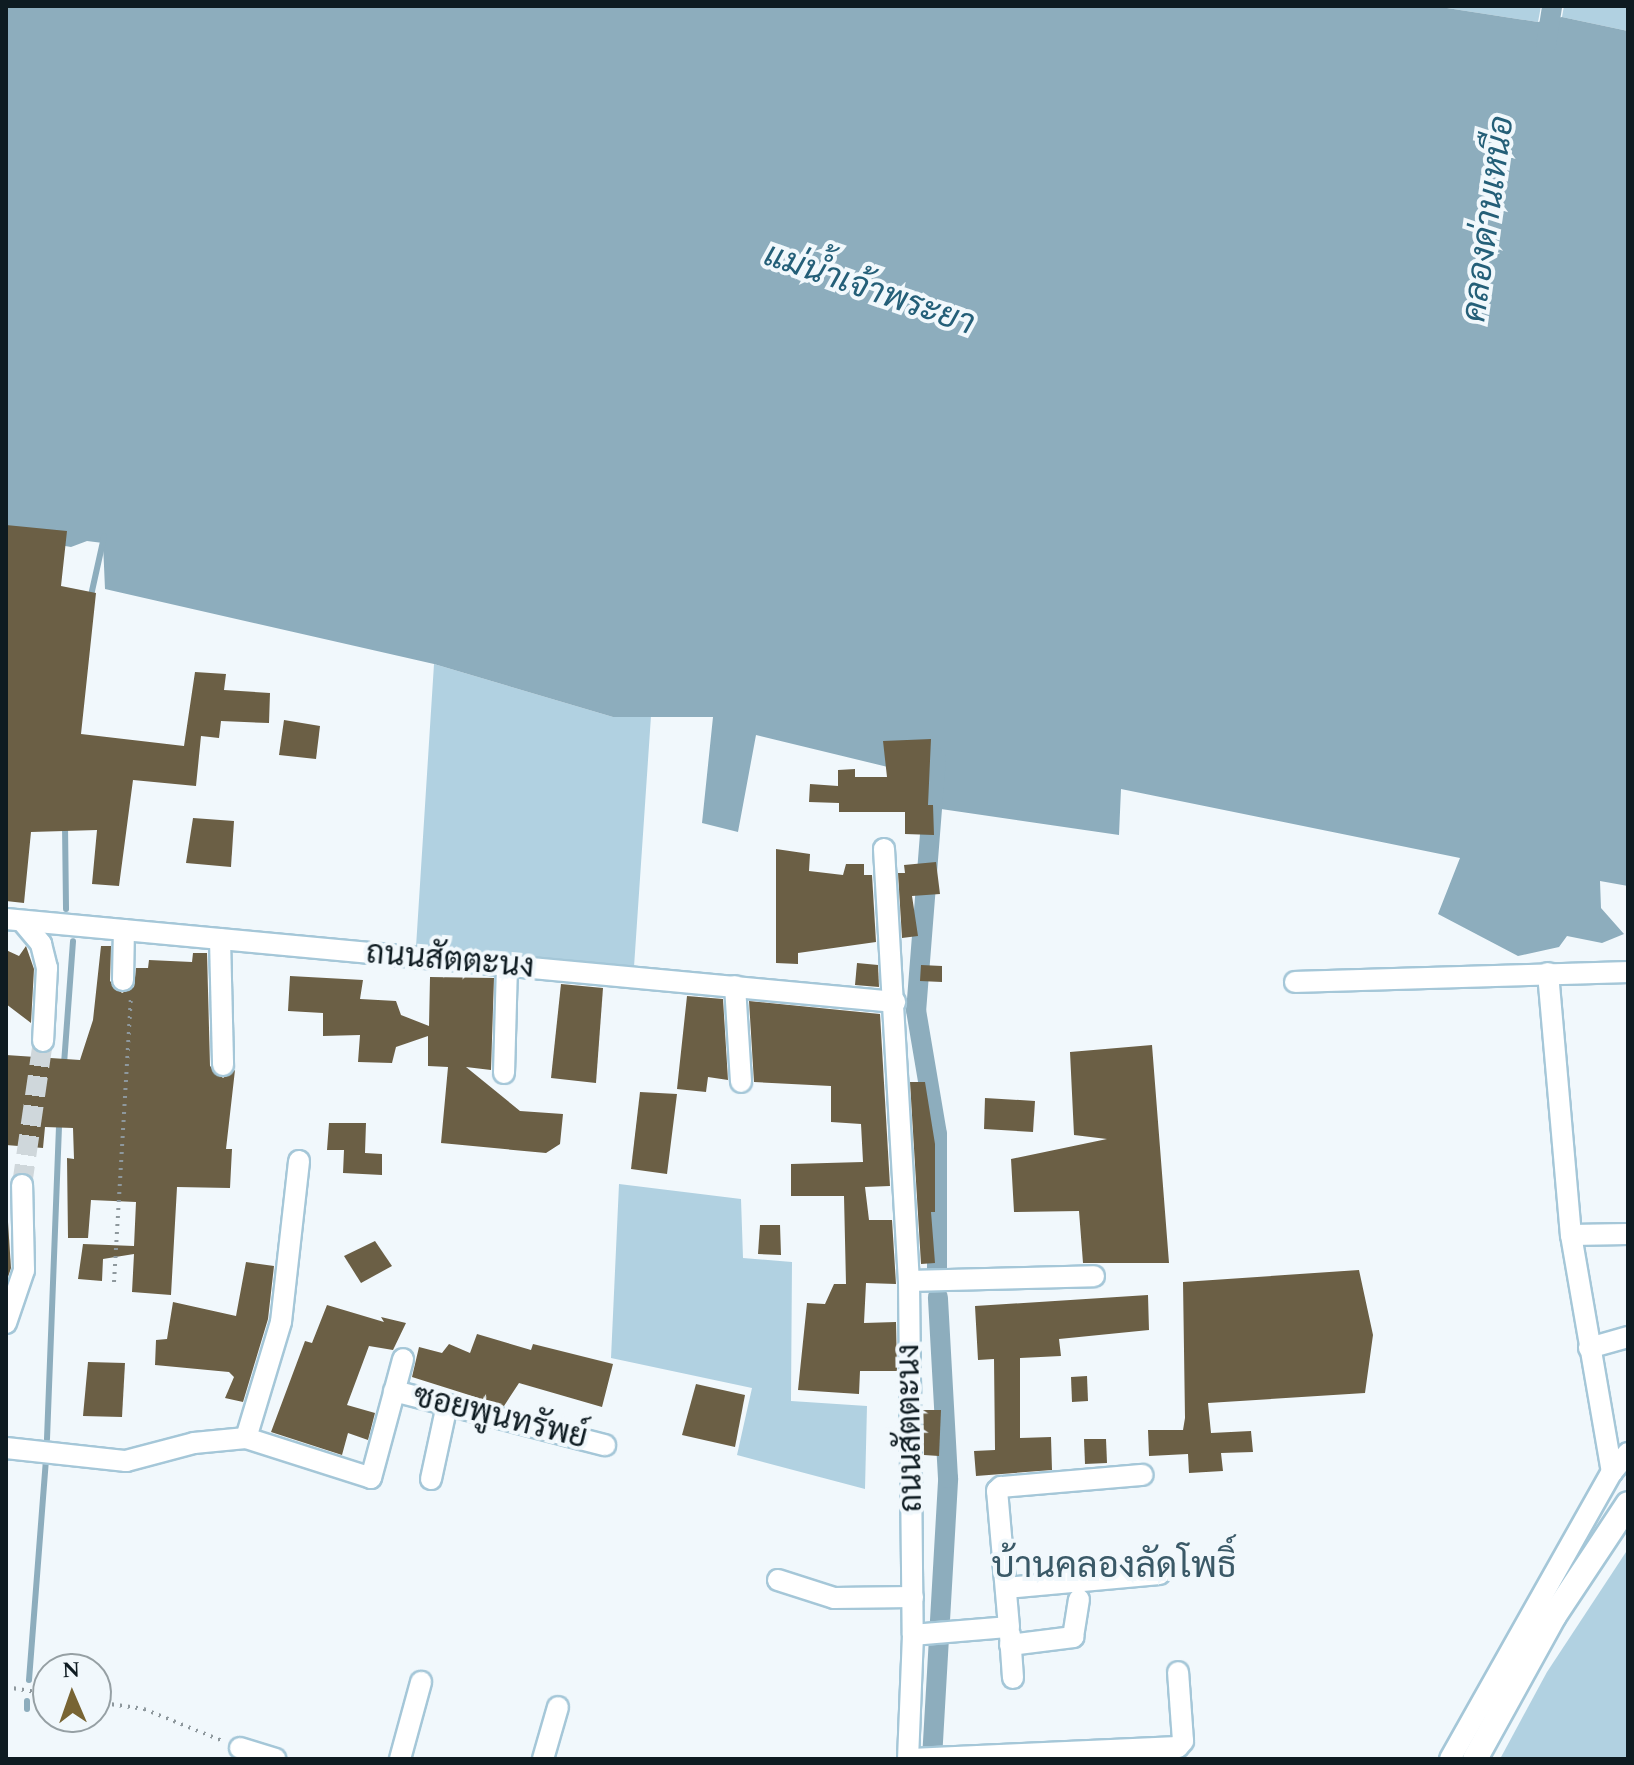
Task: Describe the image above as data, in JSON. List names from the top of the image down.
{
  "streets": {
    "street": ["ถนนสัตตะนง", "ซอยพูนทรัพย์"]
  },
  "districts": ["บ้านคลองลัดโพธิ์"],
  "water": ["คลองด่านเหนือ", "แม่น้ำเจ้าพระยา"],
  "north": "top"
}
